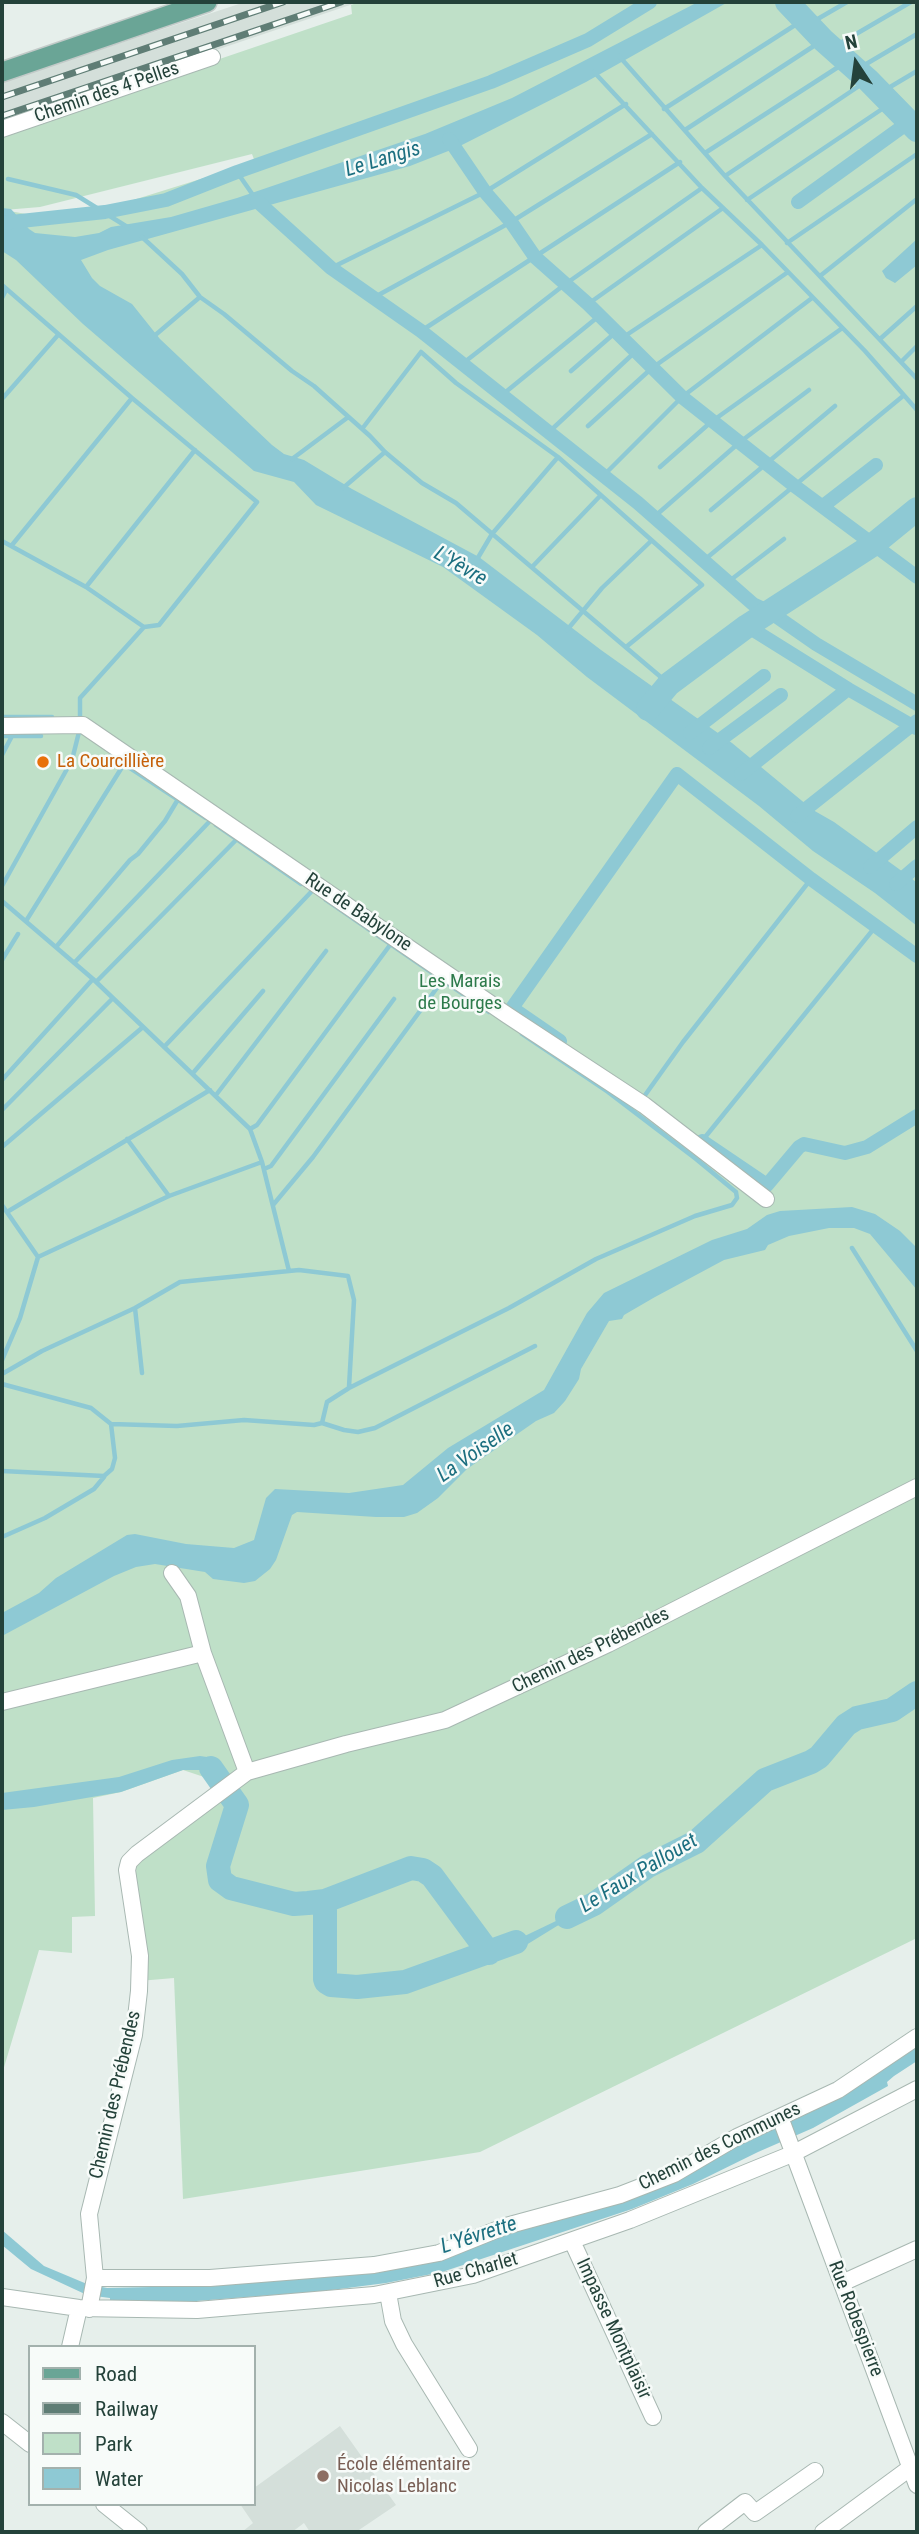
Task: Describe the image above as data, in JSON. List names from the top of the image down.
{
  "streets": {
    "street": [
      "Chemin des 4 Pelles",
      "Rue de Babylone",
      "Chemin des Prébendes",
      "Chemin des Communes",
      "Rue Charlet",
      "Rue Robespierre",
      "Impasse Montplaisir"
    ]
  },
  "crossings": [
    ["Chemin des Prébendes", "Chemin des Communes"],
    ["Chemin des Prébendes", "Rue Charlet"],
    ["Chemin des Communes", "Rue Robespierre"],
    ["Rue Charlet", "Rue Robespierre"],
    ["Rue Charlet", "Impasse Montplaisir"]
  ],
  "water": [
    "Le Langis",
    "L'Yèvre",
    "La Voiselle",
    "Le Faux Pallouet",
    "L'Yévrette"
  ],
  "parks": ["Les Marais de Bourges"],
  "places": ["La Courcillière", "École élémentaire Nicolas Leblanc"],
  "legend": [
    "Road",
    "Railway",
    "Park",
    "Water"
  ],
  "north": "top"
}
